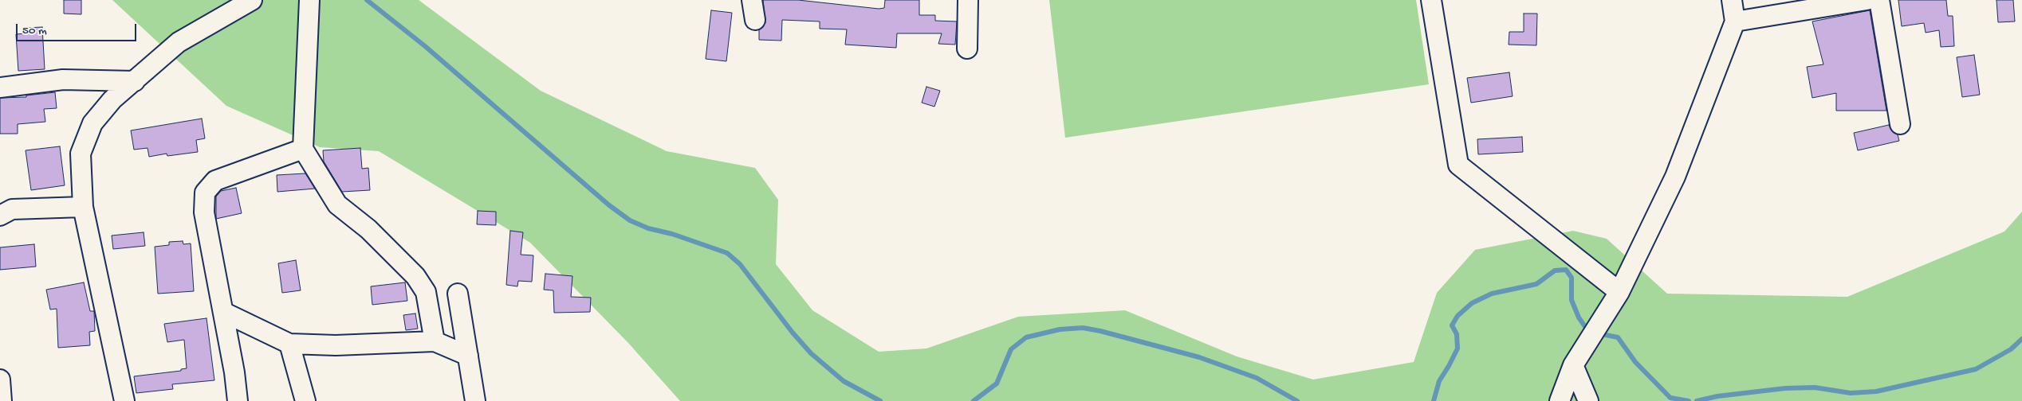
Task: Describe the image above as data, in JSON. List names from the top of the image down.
{
  "scale_bar": "50 m"
}
